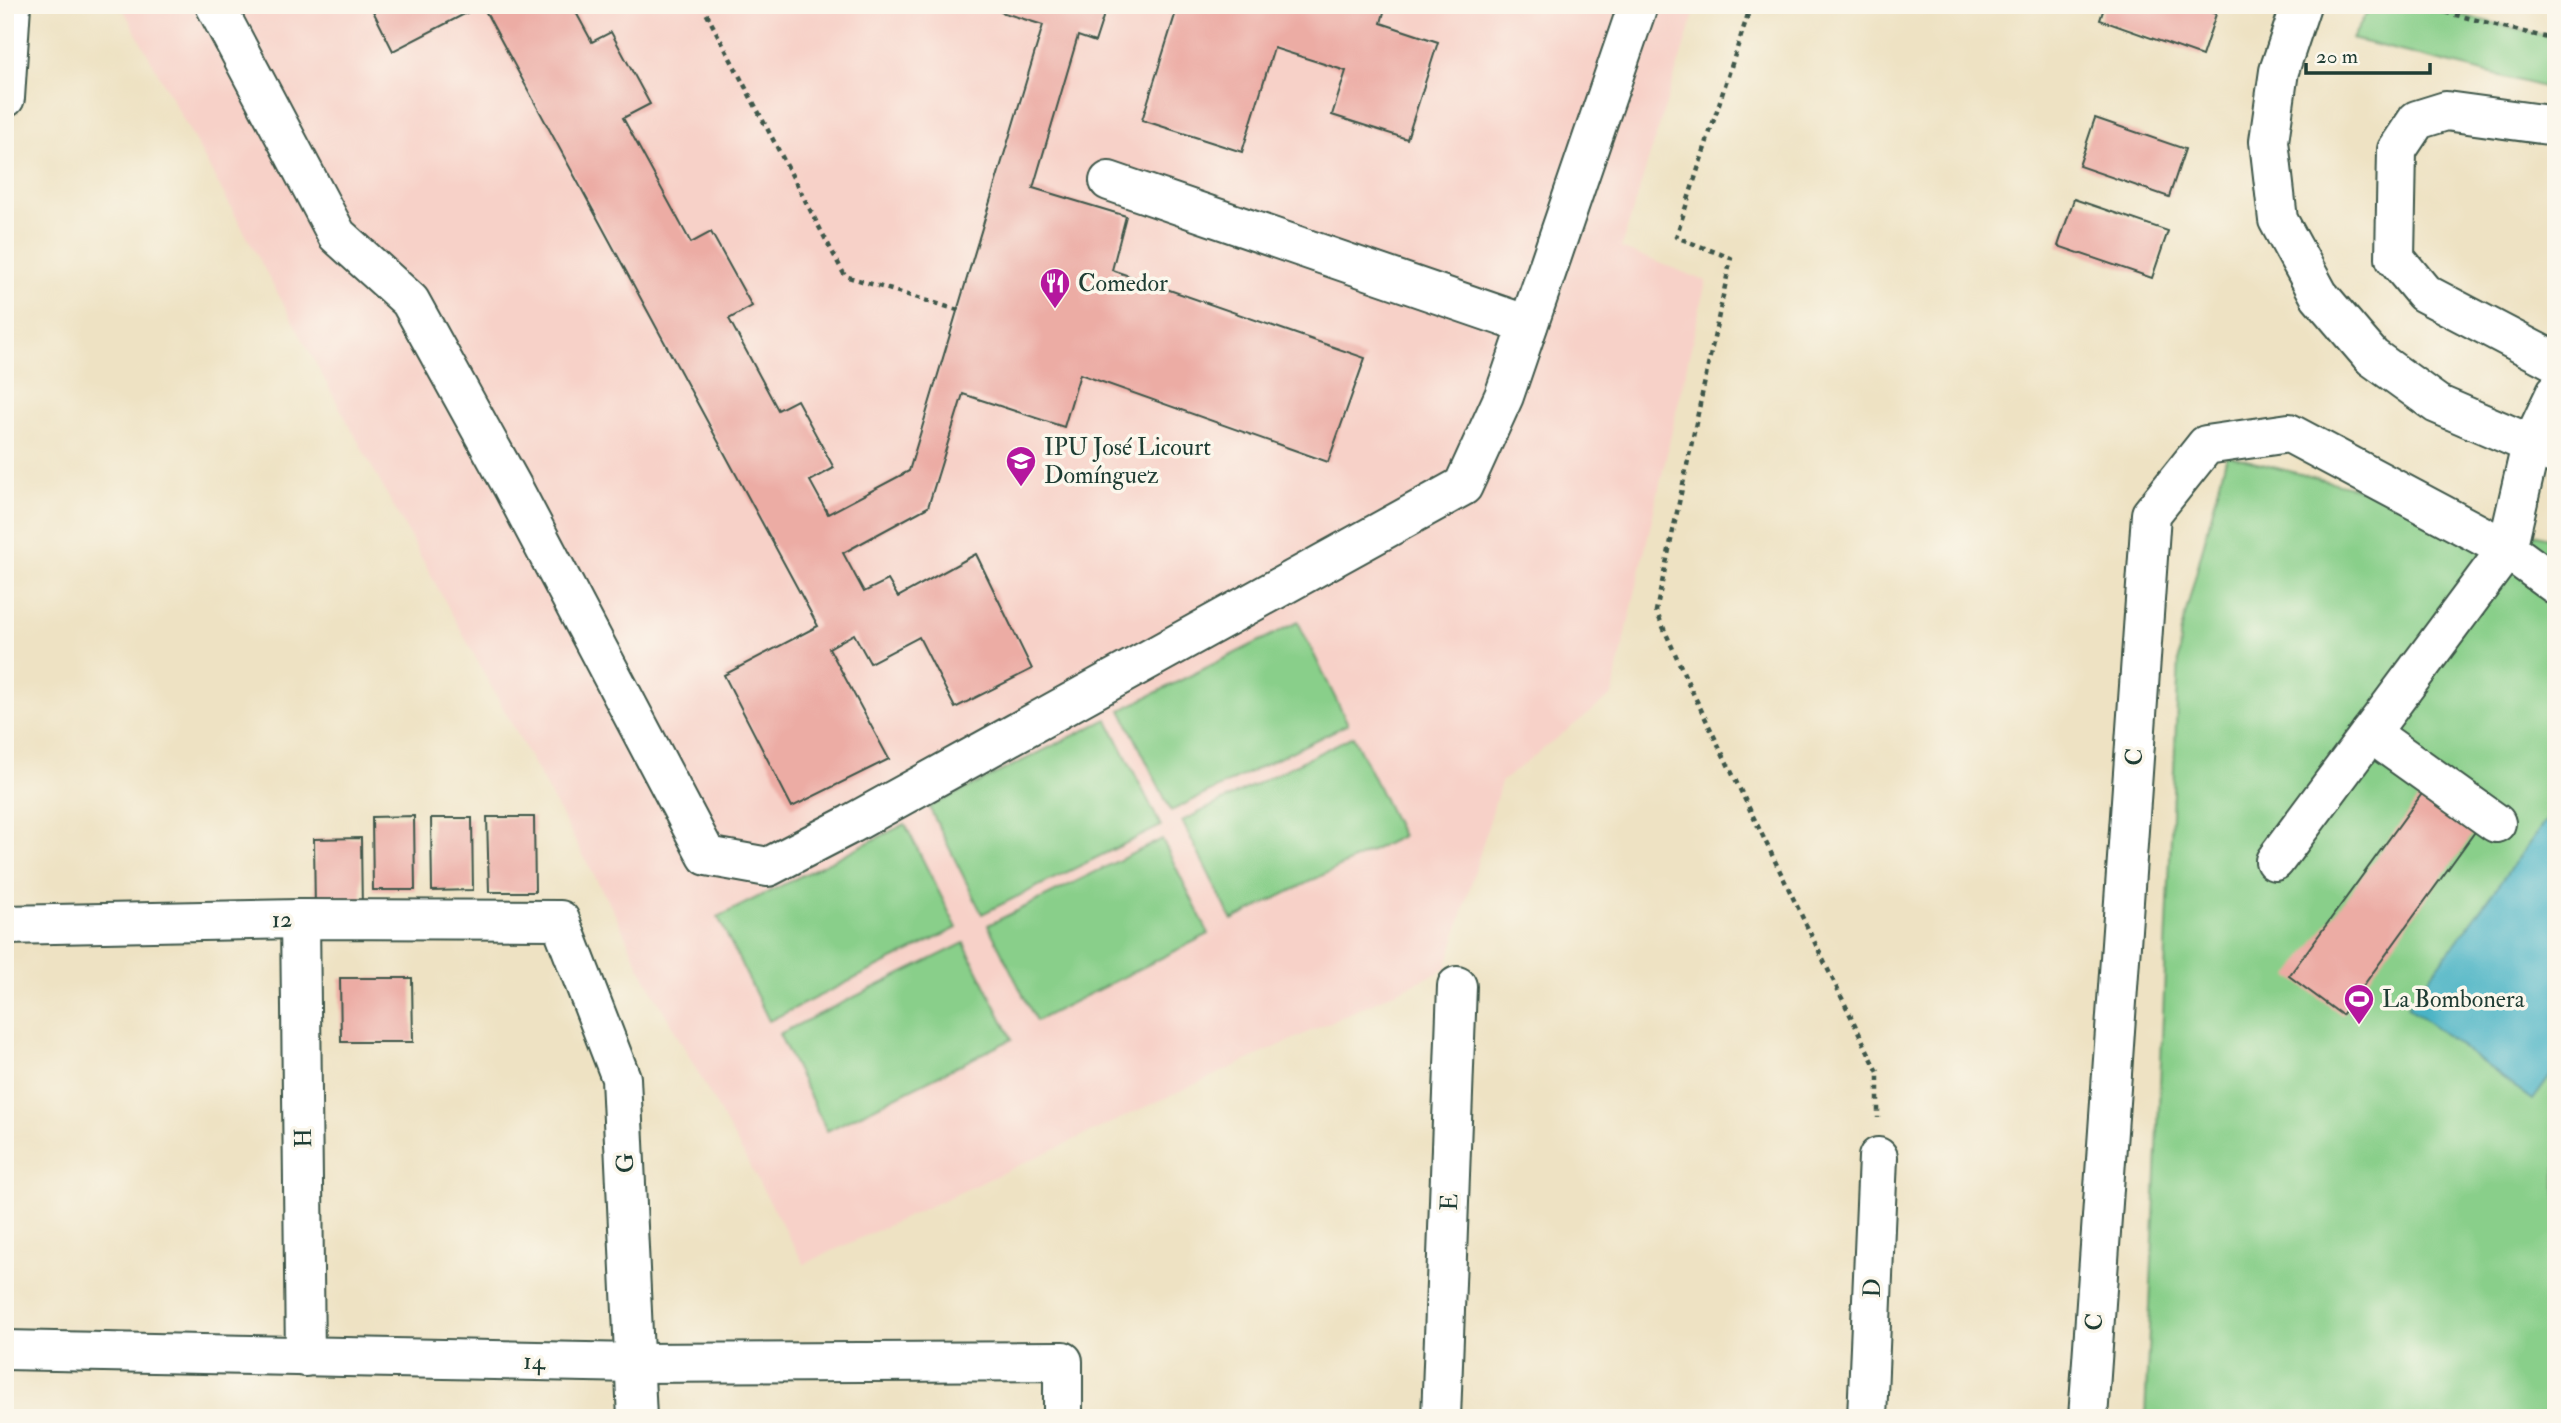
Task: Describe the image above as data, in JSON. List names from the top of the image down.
{
  "streets": {
    "street": [
      "C",
      "12",
      "H",
      "G",
      "E",
      "D",
      "14"
    ]
  },
  "crossings": [
    ["12", "H"],
    ["12", "G"],
    ["H", "14"],
    ["G", "14"]
  ],
  "places": {
    "restaurant": ["Comedor"],
    "school or university": ["IPU José Licourt Domínguez"],
    "sports": ["La Bombonera"]
  },
  "scale_bar": "20 m"
}
